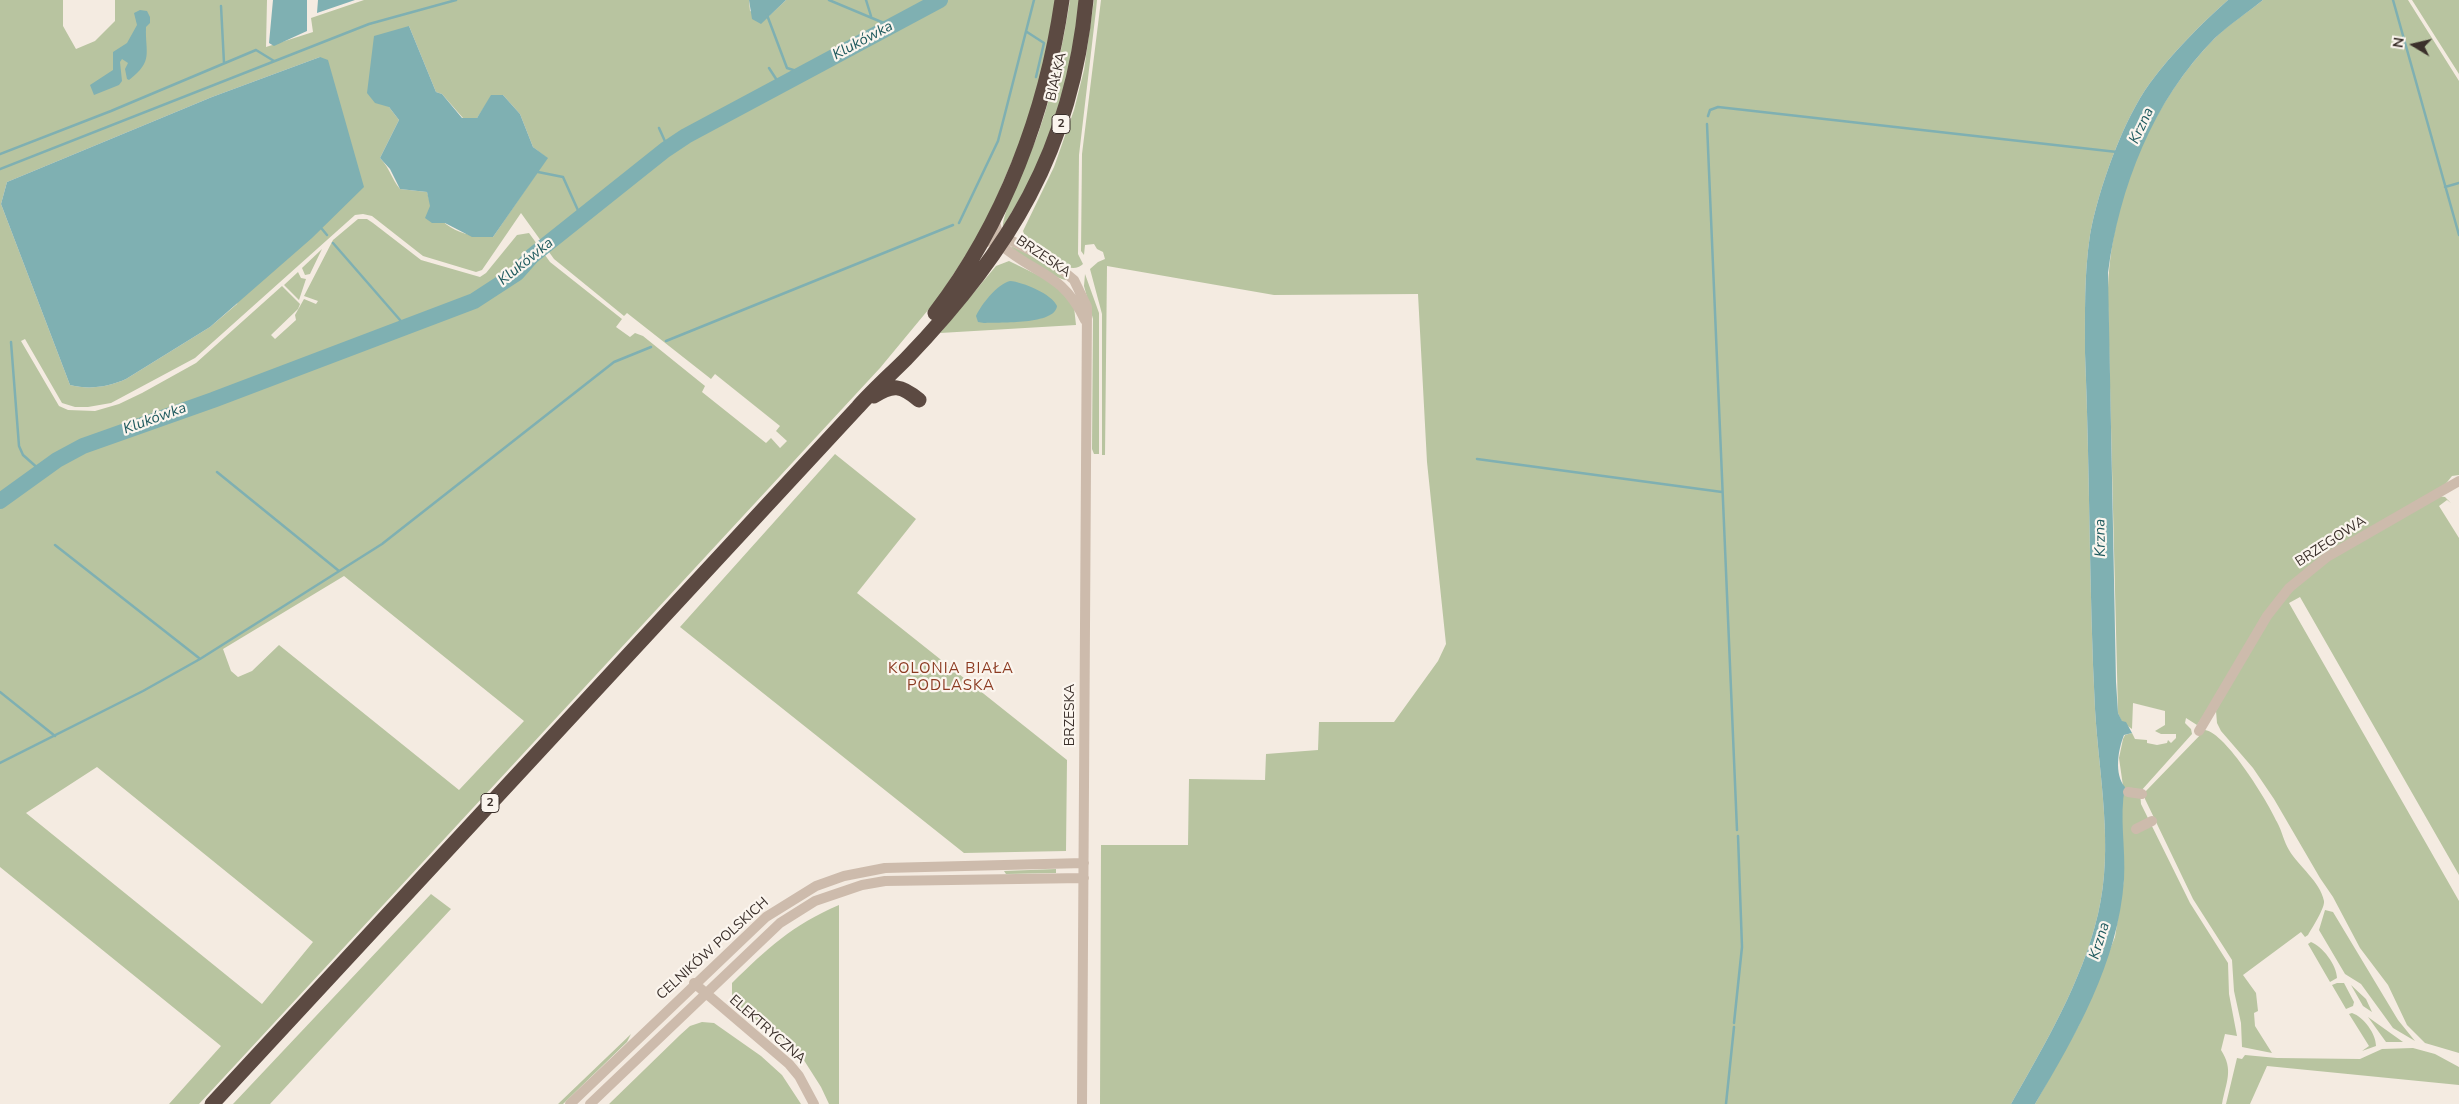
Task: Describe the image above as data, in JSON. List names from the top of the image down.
{
  "streets": {
    "highway": ["BIAŁKA", "2"],
    "street": [
      "BRZESKA",
      "BRZEGOWA",
      "CELNIKÓW POLSKICH",
      "ELEKTRYCZNA"
    ]
  },
  "crossings": [
    ["BIAŁKA", "2"],
    ["BIAŁKA", "BRZESKA"],
    ["2", "BRZESKA"],
    ["BRZESKA", "CELNIKÓW POLSKICH"],
    ["CELNIKÓW POLSKICH", "ELEKTRYCZNA"]
  ],
  "districts": ["KOLONIA BIAŁA PODLASKA"],
  "water": ["Klukówka", "Krzna"],
  "north": "left"
}
